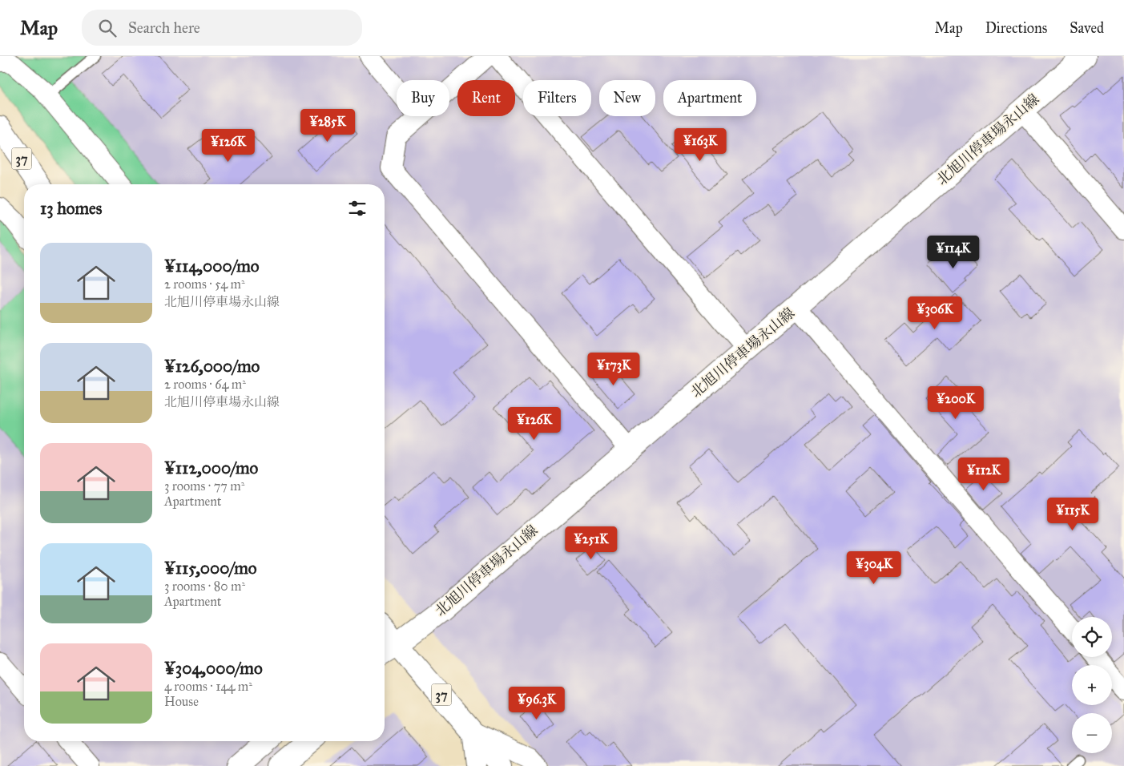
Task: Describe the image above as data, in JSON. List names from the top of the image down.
{
  "streets": {
    "main road": ["北旭川停車場永山線", "37"]
  },
  "crossings": [
    ["北旭川停車場永山線", "37"]
  ],
  "page": {
    "header": "Map",
    "search": "Search here",
    "nav": ["Map", "Directions", "Saved"],
    "chip": [
      "Buy",
      "Rent",
      "Filters",
      "New",
      "Apartment"
    ],
    "price": [
      "¥285K",
      "¥163K",
      "¥126K",
      "¥114K",
      "¥306K",
      "¥173K",
      "¥200K",
      "¥126K",
      "¥112K",
      "¥115K",
      "¥251K",
      "¥304K",
      "¥96.3K"
    ],
    "heading": "13 homes",
    "list": [
      {
        "name": "¥114,000/mo",
        "note": "2 rooms · 54 m² · 北旭川停車場永山線"
      },
      {
        "name": "¥126,000/mo",
        "note": "2 rooms · 64 m² · 北旭川停車場永山線"
      },
      {
        "name": "¥112,000/mo",
        "note": "3 rooms · 77 m² · Apartment"
      },
      {
        "name": "¥115,000/mo",
        "note": "3 rooms · 80 m² · Apartment"
      },
      {
        "name": "¥304,000/mo",
        "note": "4 rooms · 144 m² · House"
      }
    ],
    "map_buttons": ["+", "−"]
  }
}
